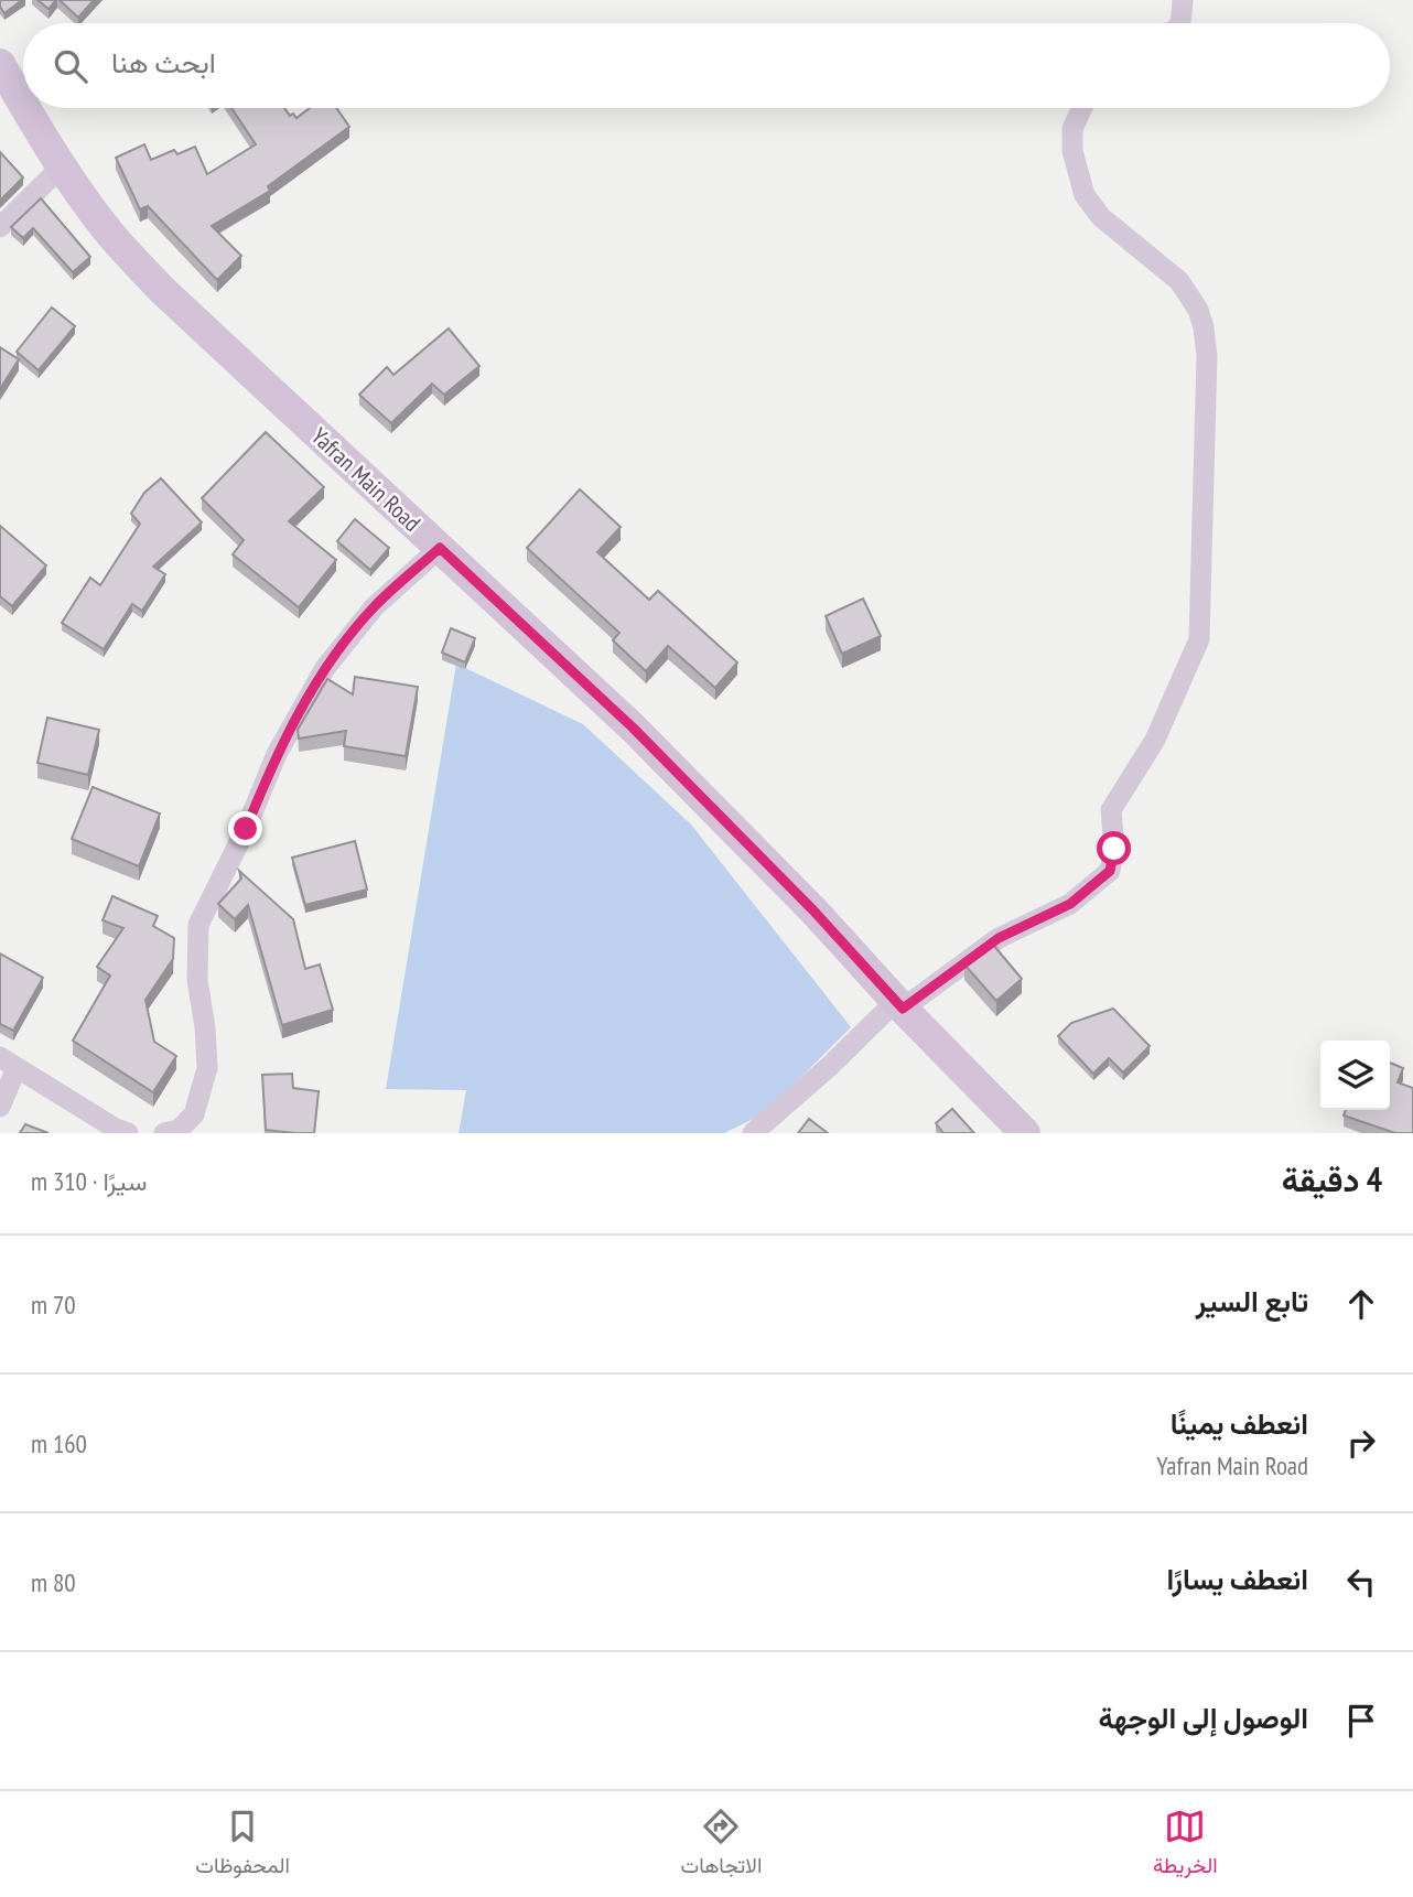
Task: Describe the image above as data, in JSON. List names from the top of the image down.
{
  "streets": {
    "main road": ["Yafran Main Road"]
  },
  "page": {
    "search": "ابحث هنا",
    "heading": ["4 دقيقة", "سيرًا · 310 m"],
    "list": [
      ["تابع السير", "70 m"],
      ["انعطف يمينًا", "Yafran Main Road", "160 m"],
      ["انعطف يسارًا", "80 m"],
      "الوصول إلى الوجهة"
    ],
    "nav": ["الخريطة", "الاتجاهات", "المحفوظات"]
  }
}
